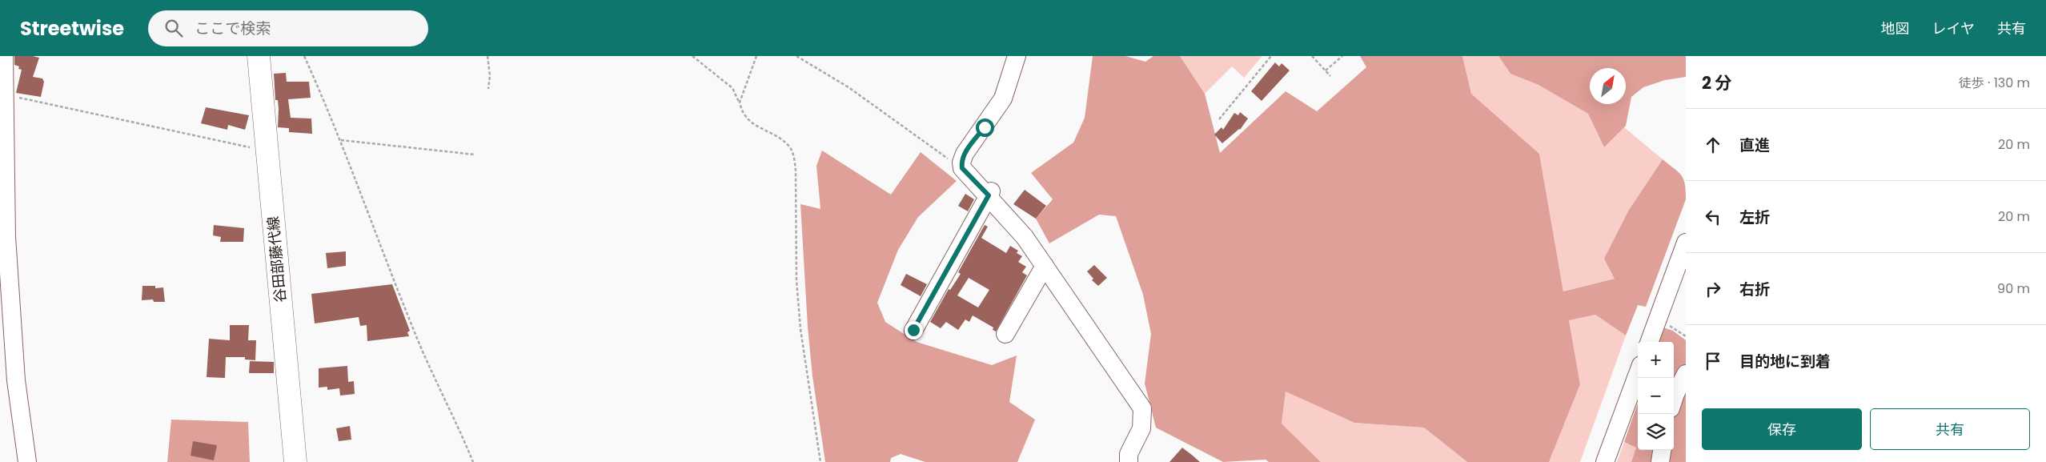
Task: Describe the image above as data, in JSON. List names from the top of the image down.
{
  "streets": {
    "main road": ["谷田部藤代線"]
  },
  "north": "top right",
  "page": {
    "header": "Streetwise",
    "search": "ここで検索",
    "nav": ["地図", "レイヤ", "共有"],
    "heading": ["2 分", "徒歩 · 130 m"],
    "list": [
      ["直進", "20 m"],
      ["左折", "20 m"],
      ["右折", "90 m"],
      "目的地に到着"
    ],
    "map_buttons": ["+", "−"],
    "buttons": ["保存", "共有"]
  }
}
